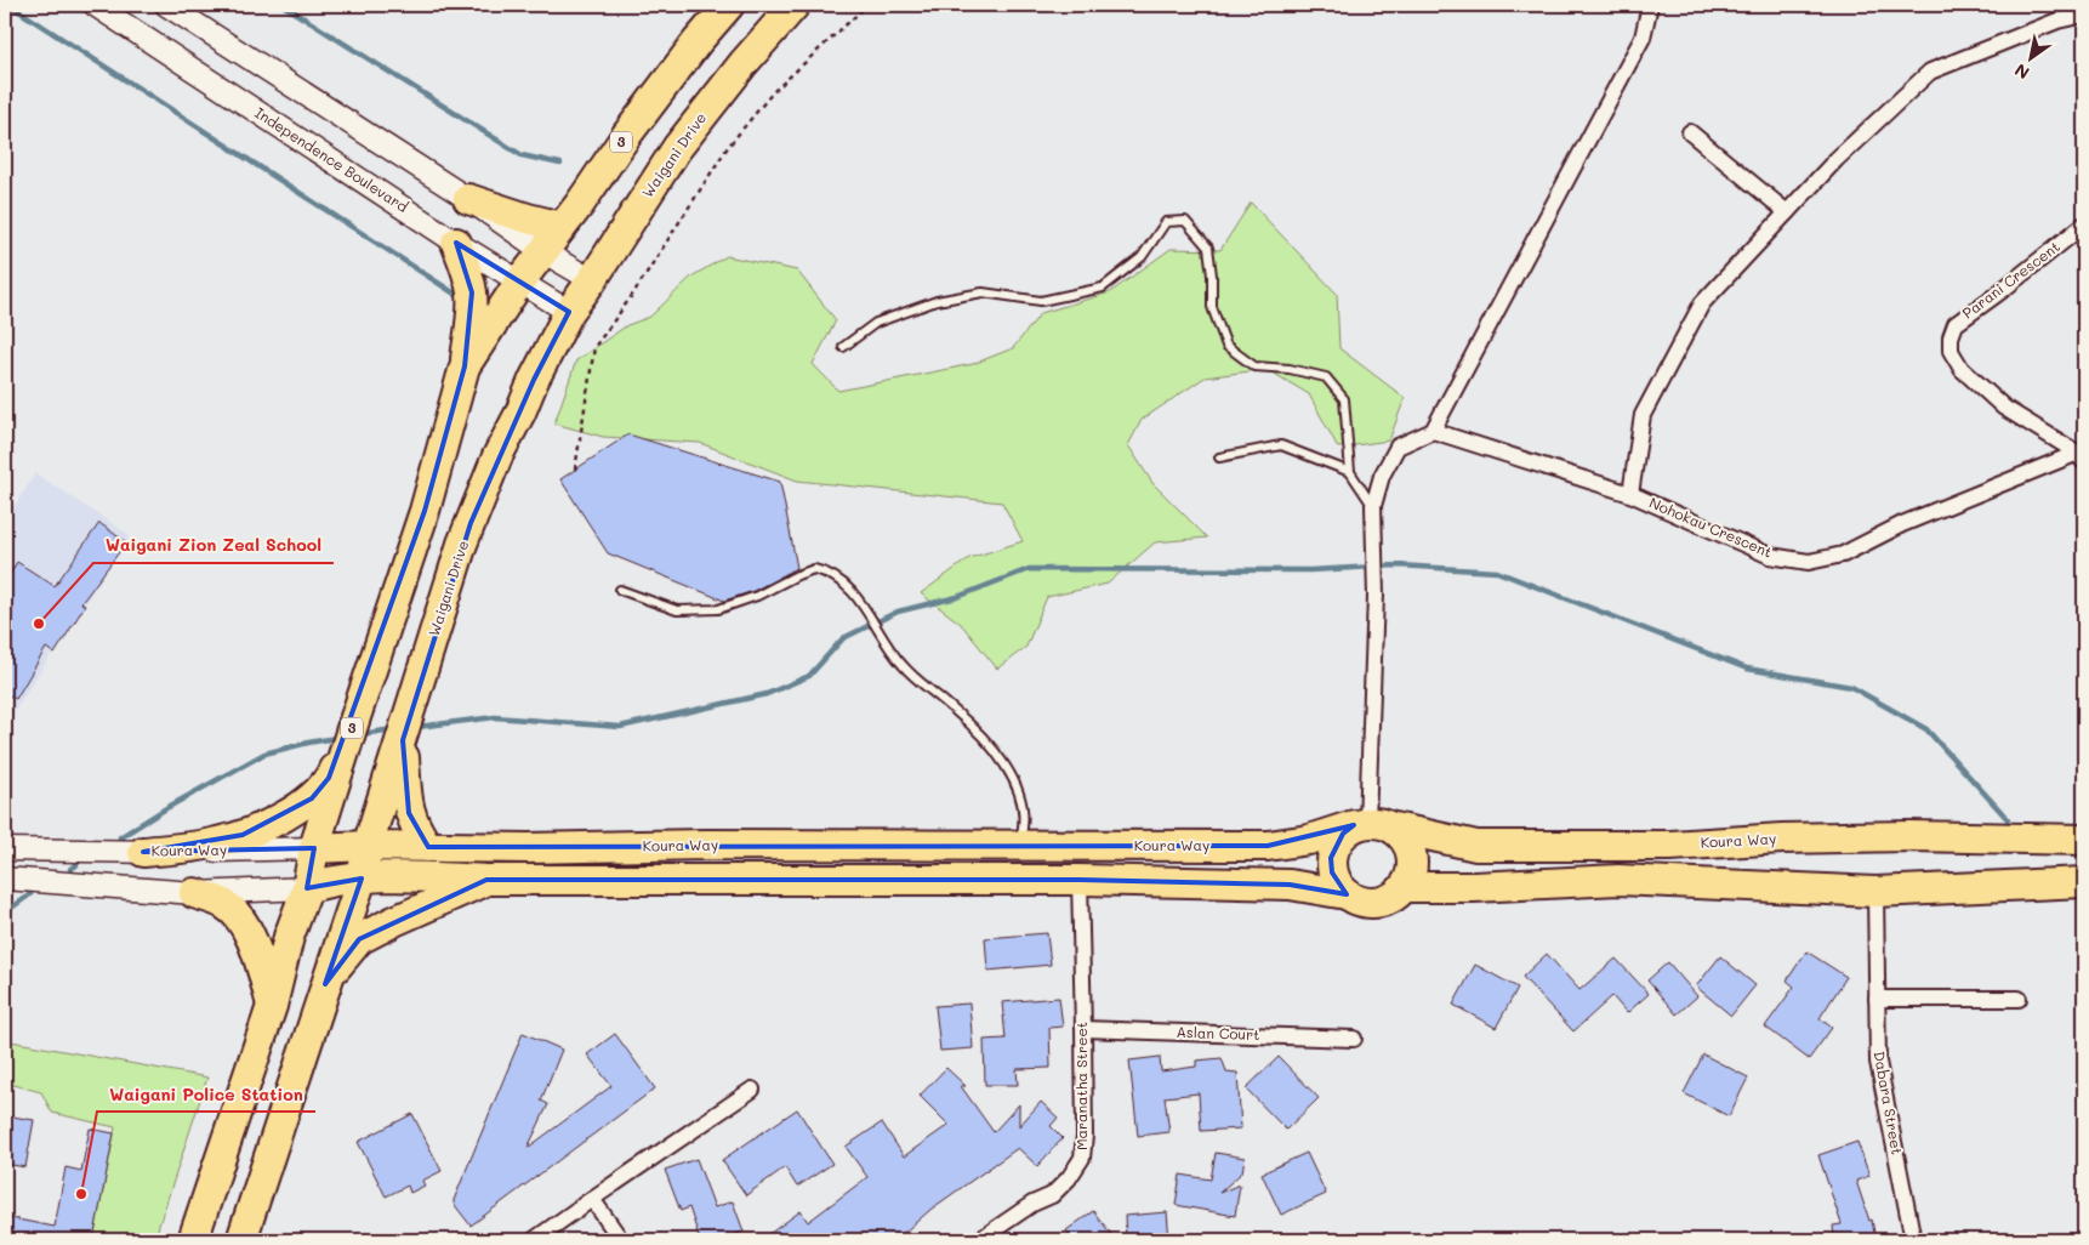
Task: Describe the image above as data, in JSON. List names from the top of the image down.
{
  "streets": {
    "highway": ["3", "Waigani Drive", "Koura Way"],
    "street": [
      "Independence Boulevard",
      "Parani Crescent",
      "Nohokau Crescent",
      "Aslan Court",
      "Maranatha Street",
      "Dabara Street"
    ]
  },
  "crossings": [
    ["3", "Independence Boulevard"],
    ["3", "Koura Way"],
    ["Waigani Drive", "Independence Boulevard"],
    ["Waigani Drive", "Koura Way"],
    ["Parani Crescent", "Nohokau Crescent"],
    ["Aslan Court", "Maranatha Street"]
  ],
  "places": ["Waigani Zion Zeal School", "Waigani Police Station"],
  "north": "bottom left"
}
